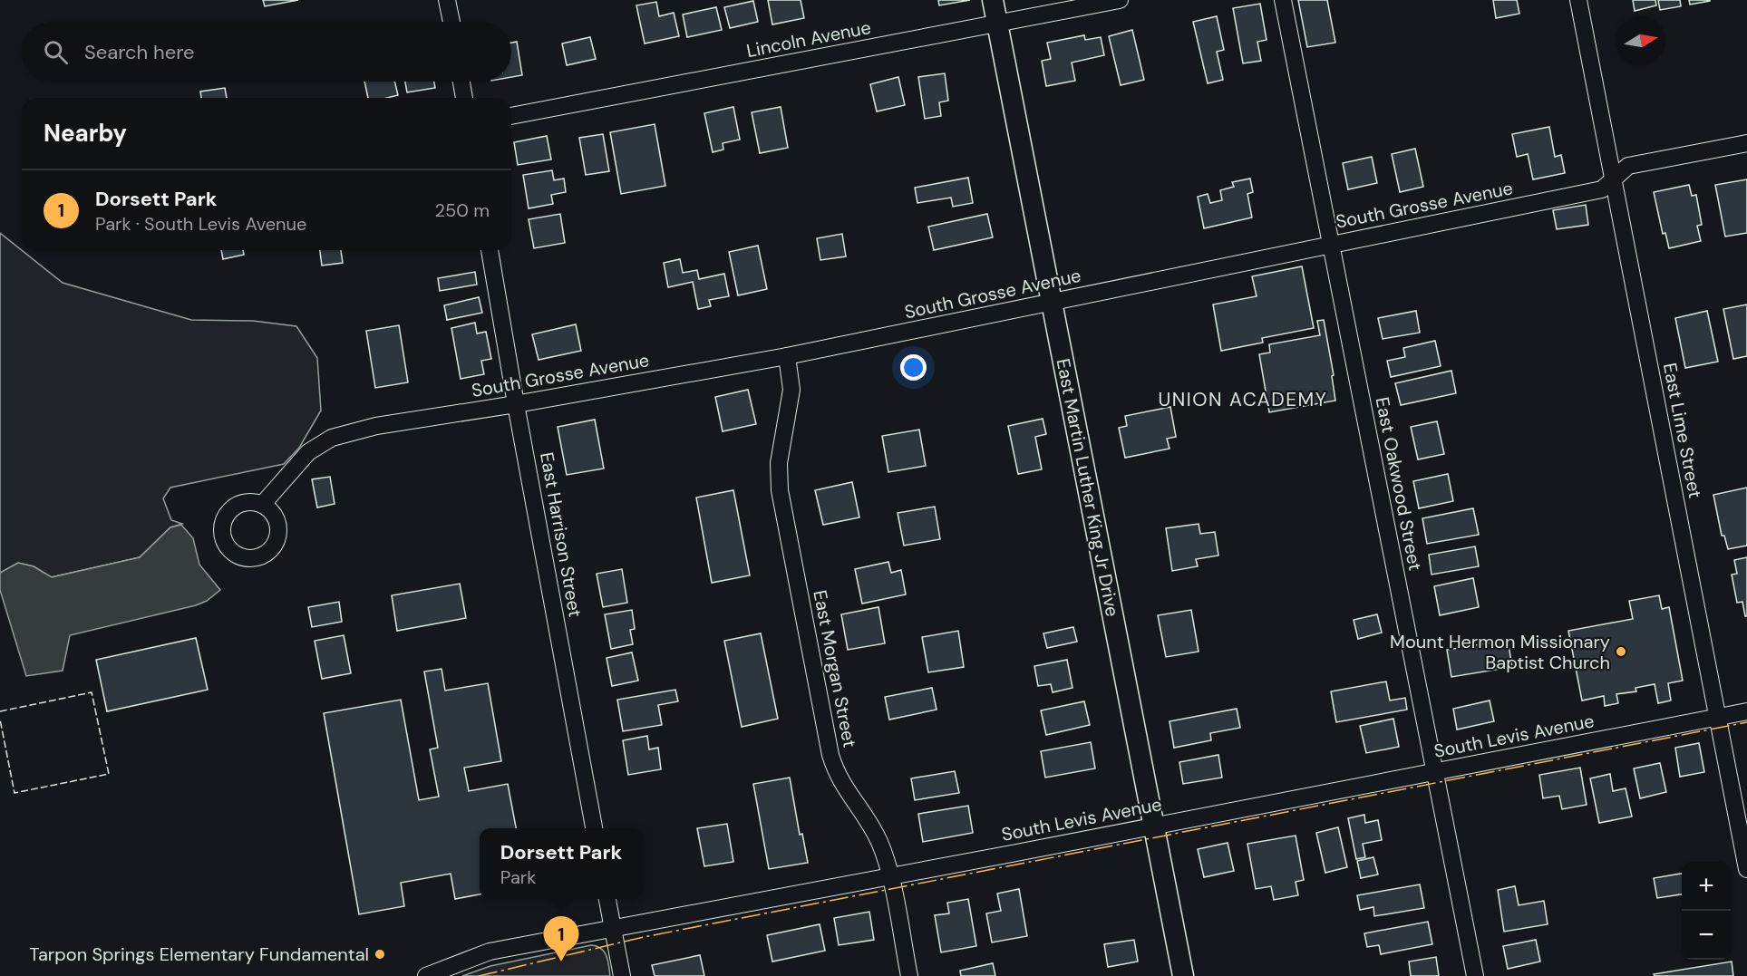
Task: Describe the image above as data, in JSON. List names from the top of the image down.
{
  "streets": {
    "street": [
      "Lincoln Avenue",
      "South Grosse Avenue",
      "East Lime Street",
      "East Oakwood Street",
      "East Martin Luther King Jr Drive",
      "East Harrison Street",
      "East Morgan Street",
      "South Levis Avenue"
    ]
  },
  "crossings": [
    ["Lincoln Avenue", "East Martin Luther King Jr Drive"],
    ["South Grosse Avenue", "East Lime Street"],
    ["South Grosse Avenue", "East Oakwood Street"],
    ["South Grosse Avenue", "East Martin Luther King Jr Drive"],
    ["South Grosse Avenue", "East Harrison Street"],
    ["South Grosse Avenue", "East Morgan Street"],
    ["East Lime Street", "South Levis Avenue"],
    ["East Oakwood Street", "South Levis Avenue"],
    ["East Martin Luther King Jr Drive", "South Levis Avenue"],
    ["East Morgan Street", "South Levis Avenue"]
  ],
  "districts": ["UNION ACADEMY"],
  "places": ["Mount Hermon Missionary Baptist Church", "Tarpon Springs Elementary Fundamental"],
  "north": "right",
  "page": {
    "search": "Search here",
    "heading": "Nearby",
    "list": [
      {
        "mark": "1",
        "name": "Dorsett Park",
        "note": "Park · South Levis Avenue",
        "value": "250 m"
      }
    ],
    "popup": ["Dorsett Park", "Park"],
    "map_buttons": ["+", "−"],
    "pins": "1"
  }
}
